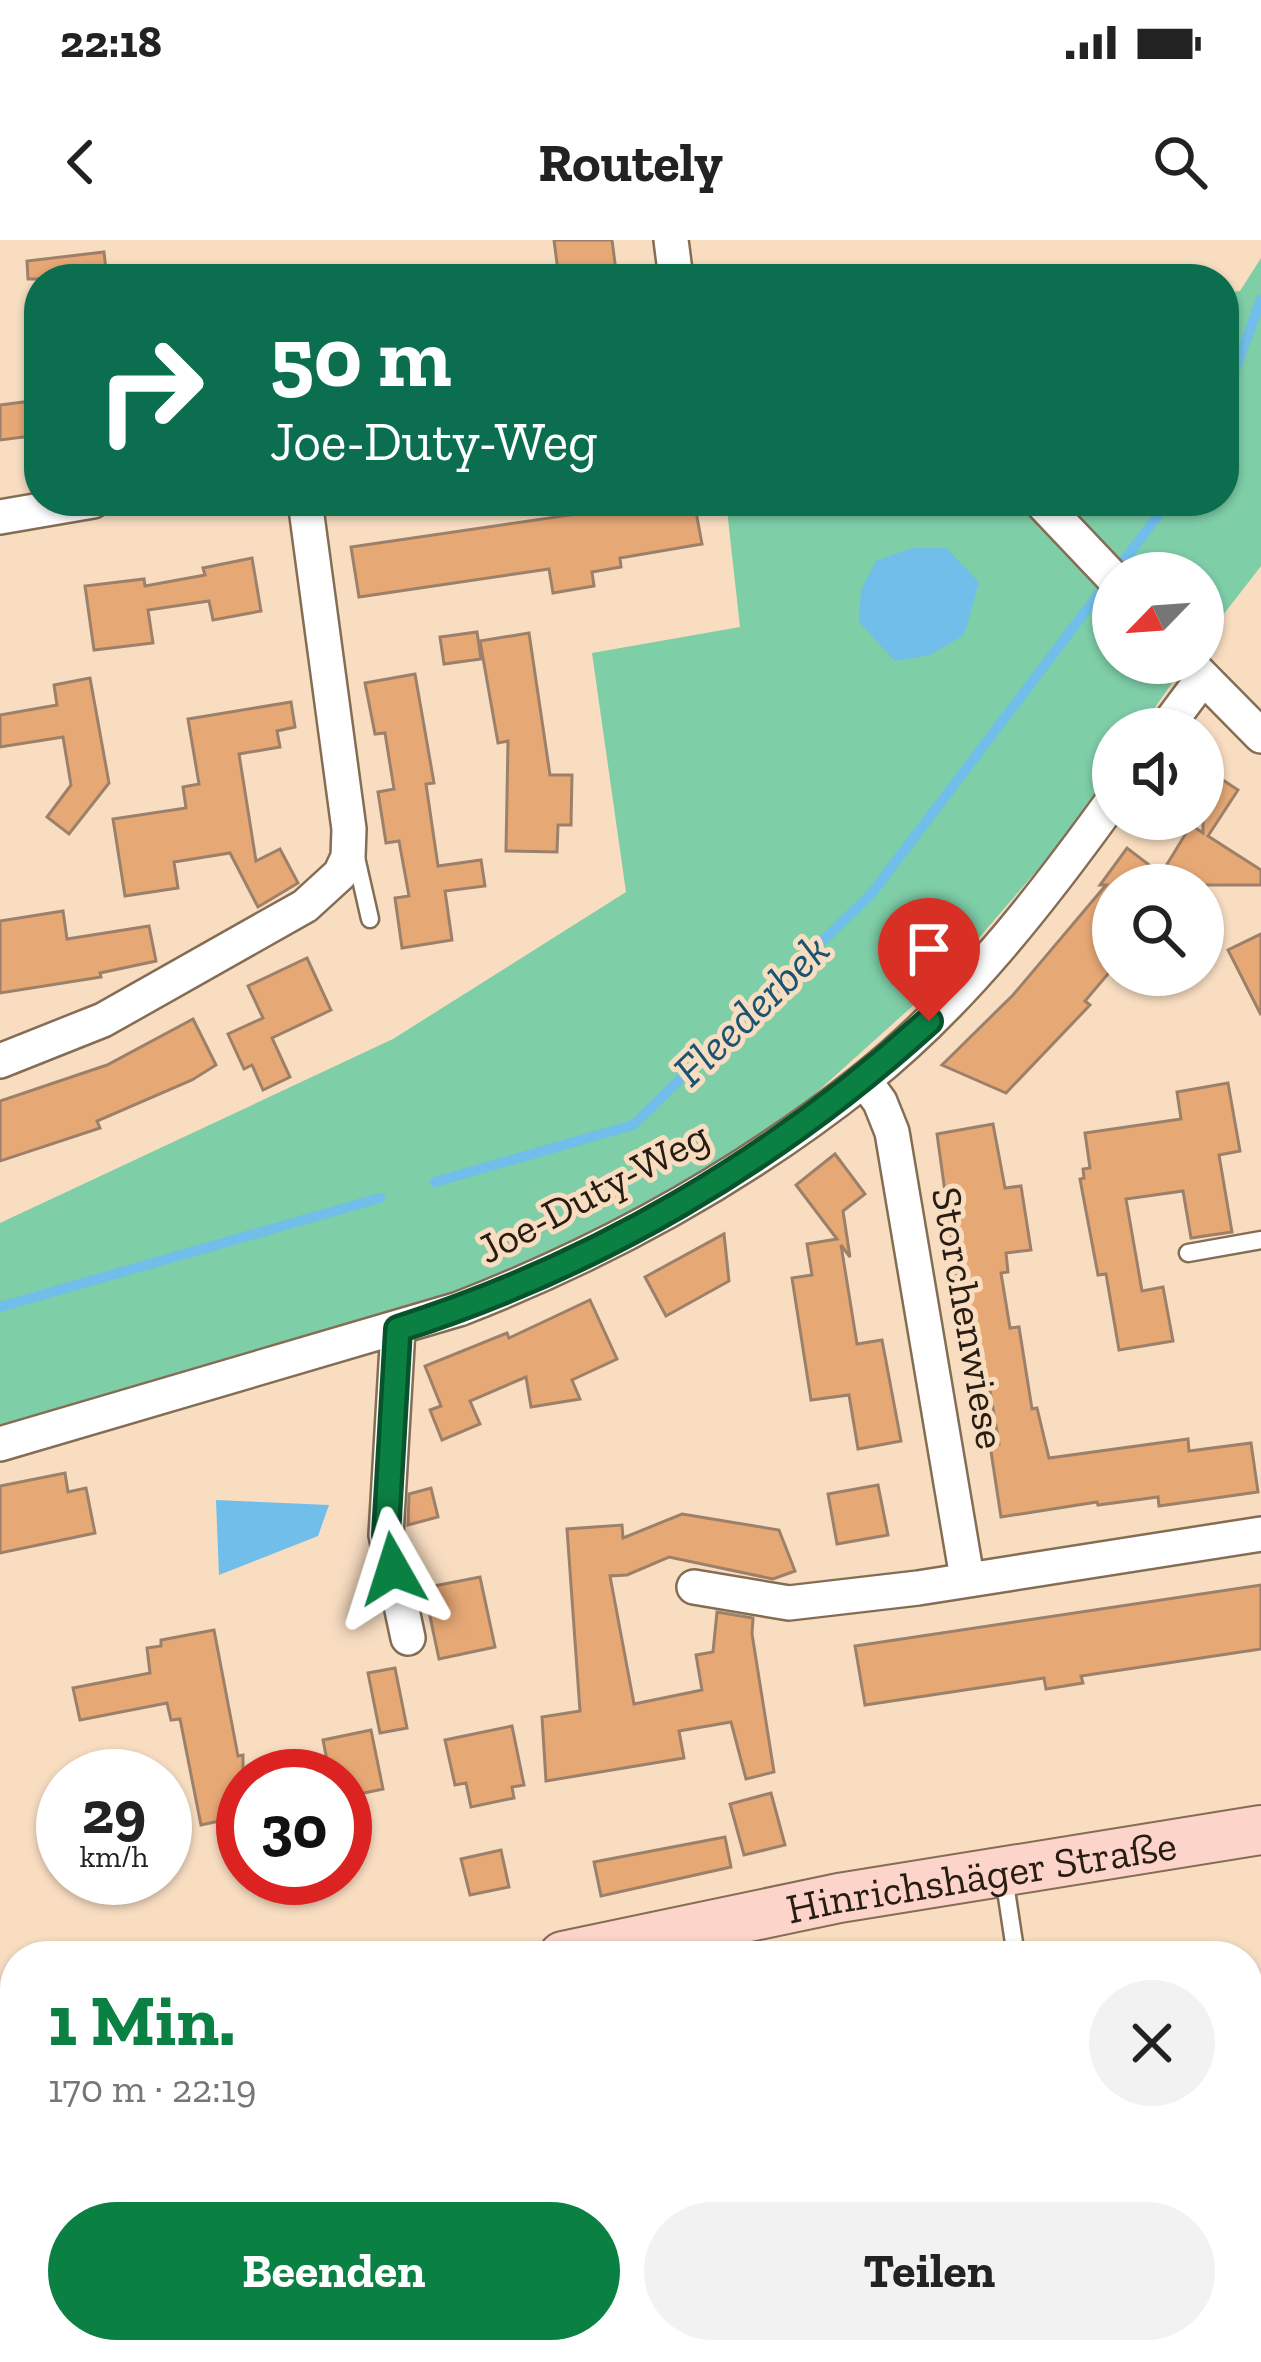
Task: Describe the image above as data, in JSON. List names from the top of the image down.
{
  "streets": {
    "main road": ["Hinrichshäger Straße"],
    "street": ["Joe-Duty-Weg", "Storchenwiese"]
  },
  "crossings": [
    ["Joe-Duty-Weg", "Storchenwiese"]
  ],
  "water": ["Fleederbek"],
  "north": "bottom left",
  "page": {
    "status": "22:18",
    "header": "Routely",
    "turn": ["50 m", "Joe-Duty-Weg"],
    "speed": "29 km/h",
    "limit": "30",
    "heading": ["1 Min.", "170 m · 22:19"],
    "buttons": ["Beenden", "Teilen"]
  }
}
